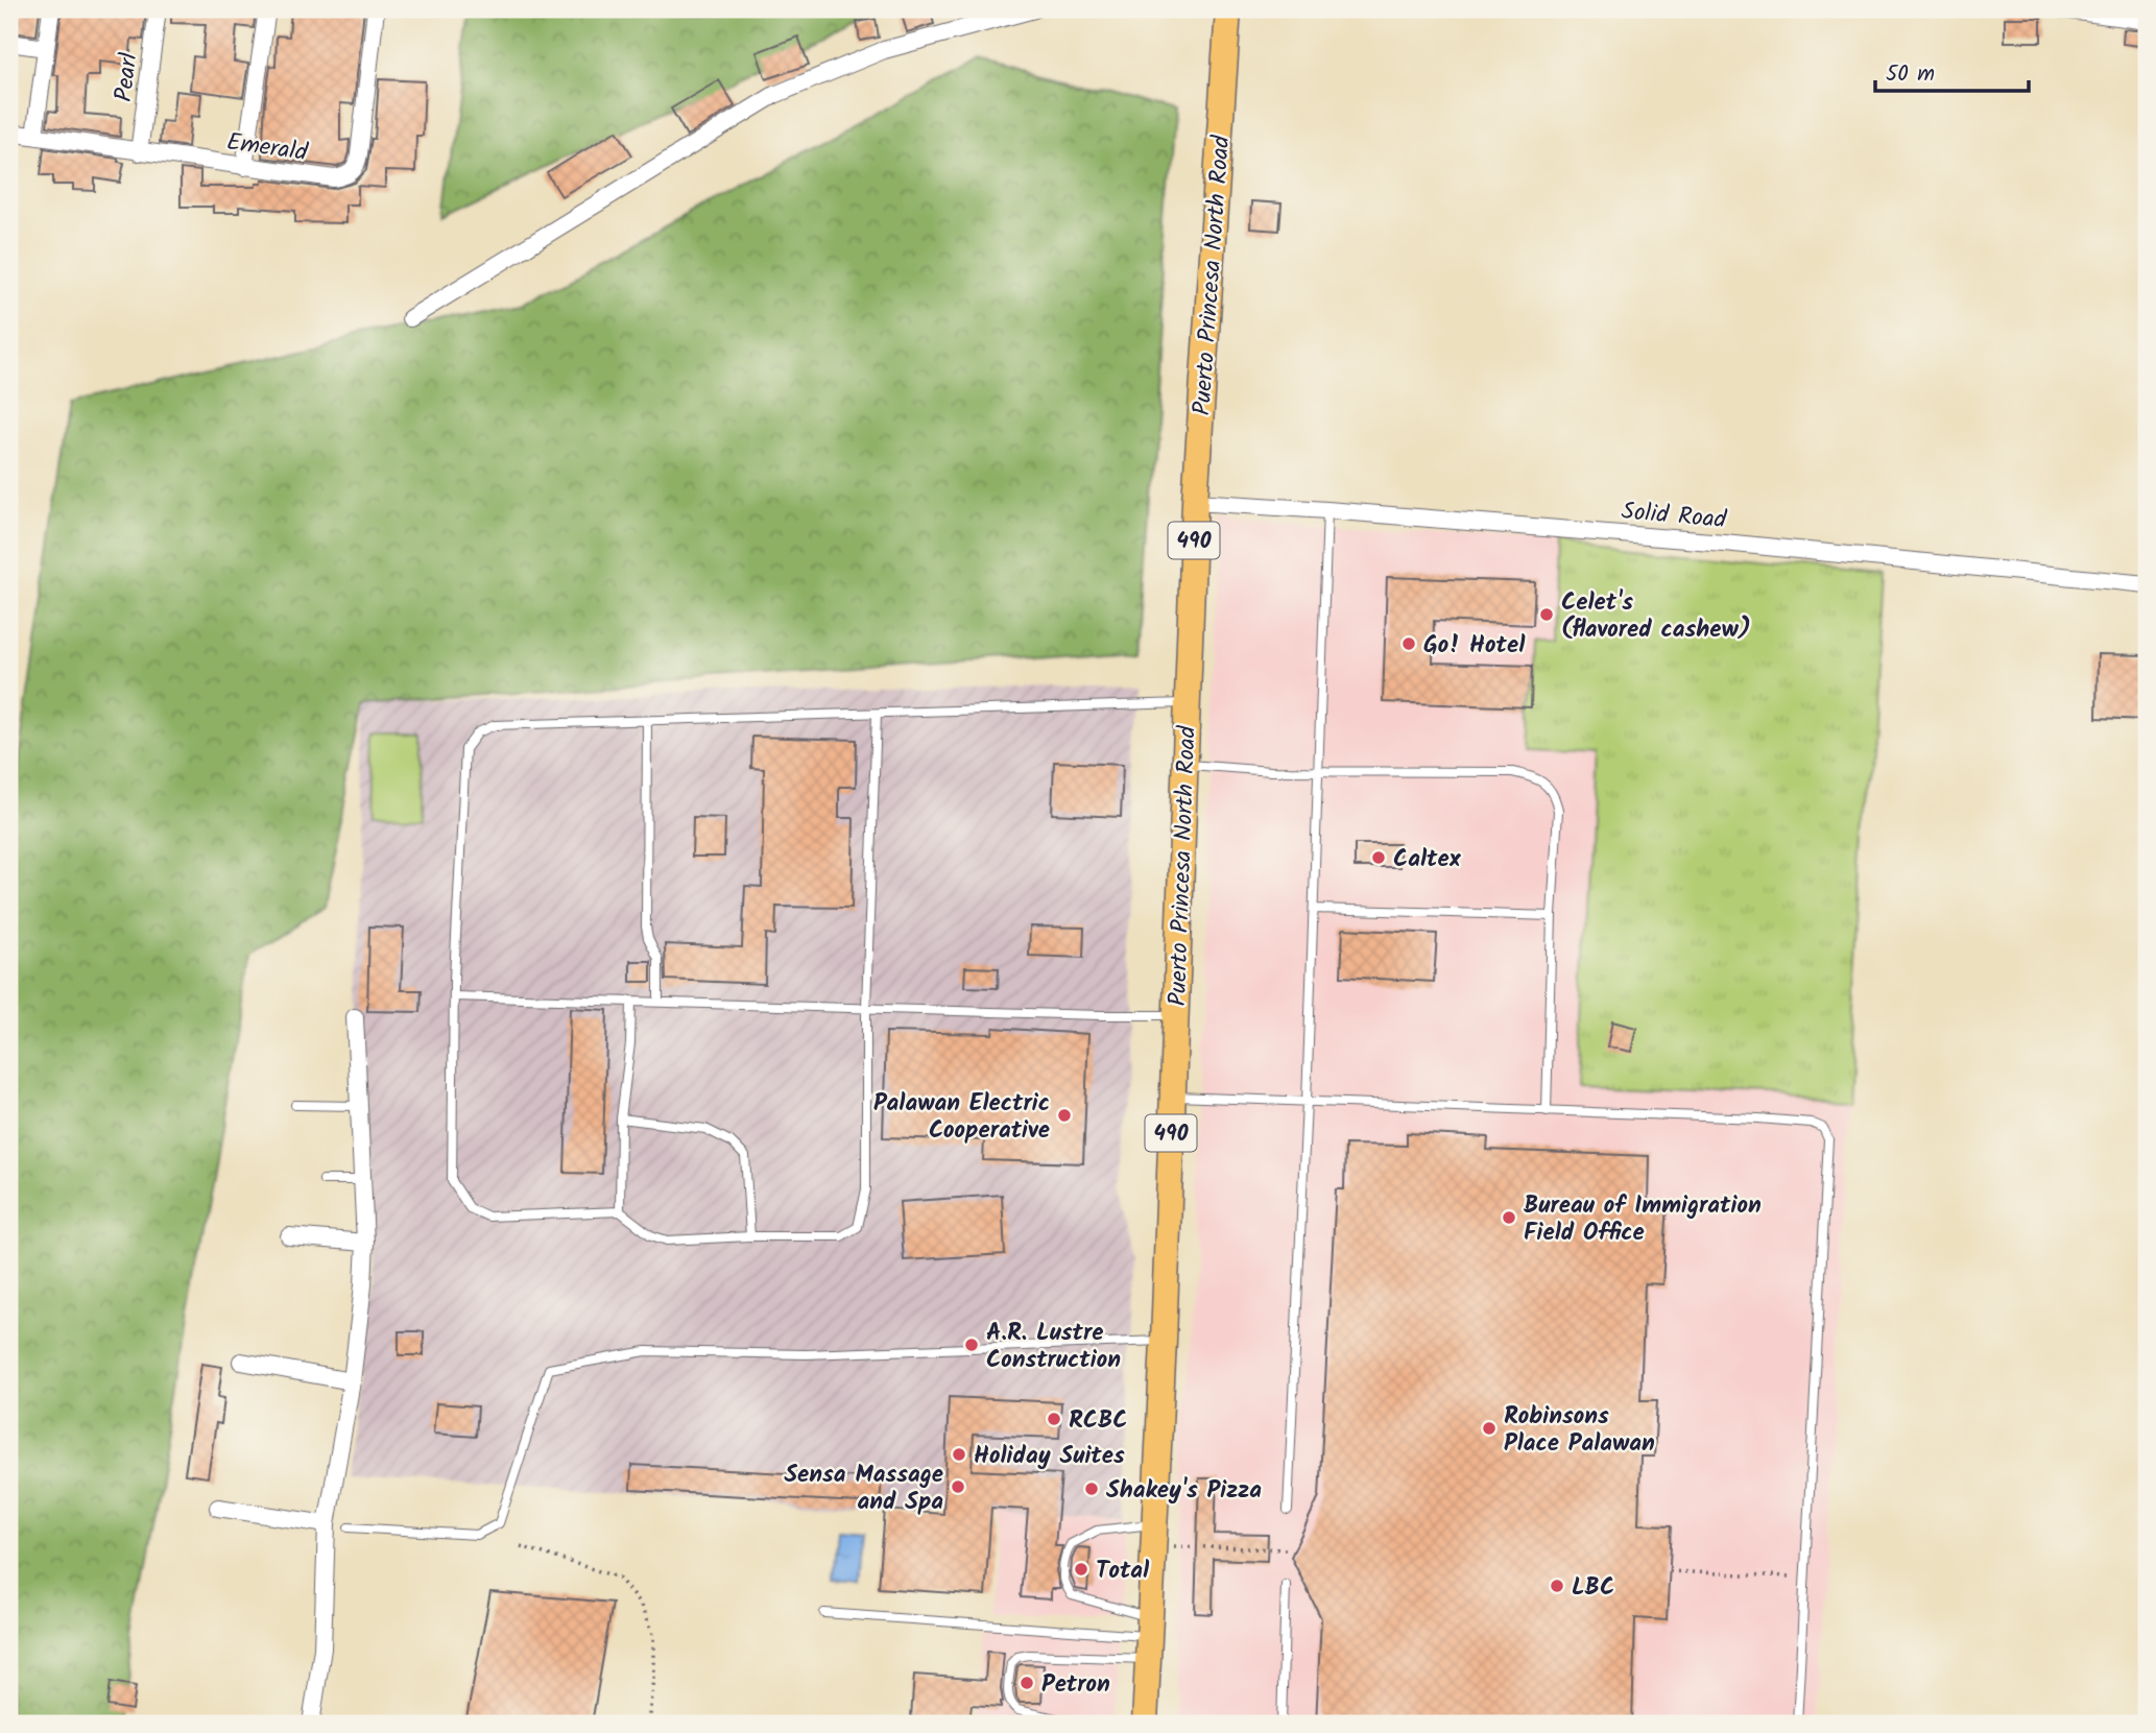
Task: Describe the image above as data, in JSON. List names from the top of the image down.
{
  "streets": {
    "main road": ["Puerto Princesa North Road", "490"],
    "street": ["Pearl", "Emerald", "Solid Road"]
  },
  "crossings": [
    ["Pearl", "Emerald"],
    ["Puerto Princesa North Road", "Solid Road"]
  ],
  "places": [
    "Celet's (flavored cashew)",
    "Go! Hotel",
    "Caltex",
    "Palawan Electric Cooperative",
    "Bureau of Immigration Field Office",
    "A.R. Lustre Construction",
    "RCBC",
    "Robinsons Place Palawan",
    "Holiday Suites",
    "Sensa Massage and Spa",
    "Shakey's Pizza",
    "Total",
    "LBC",
    "Petron"
  ],
  "scale_bar": "50 m"
}
